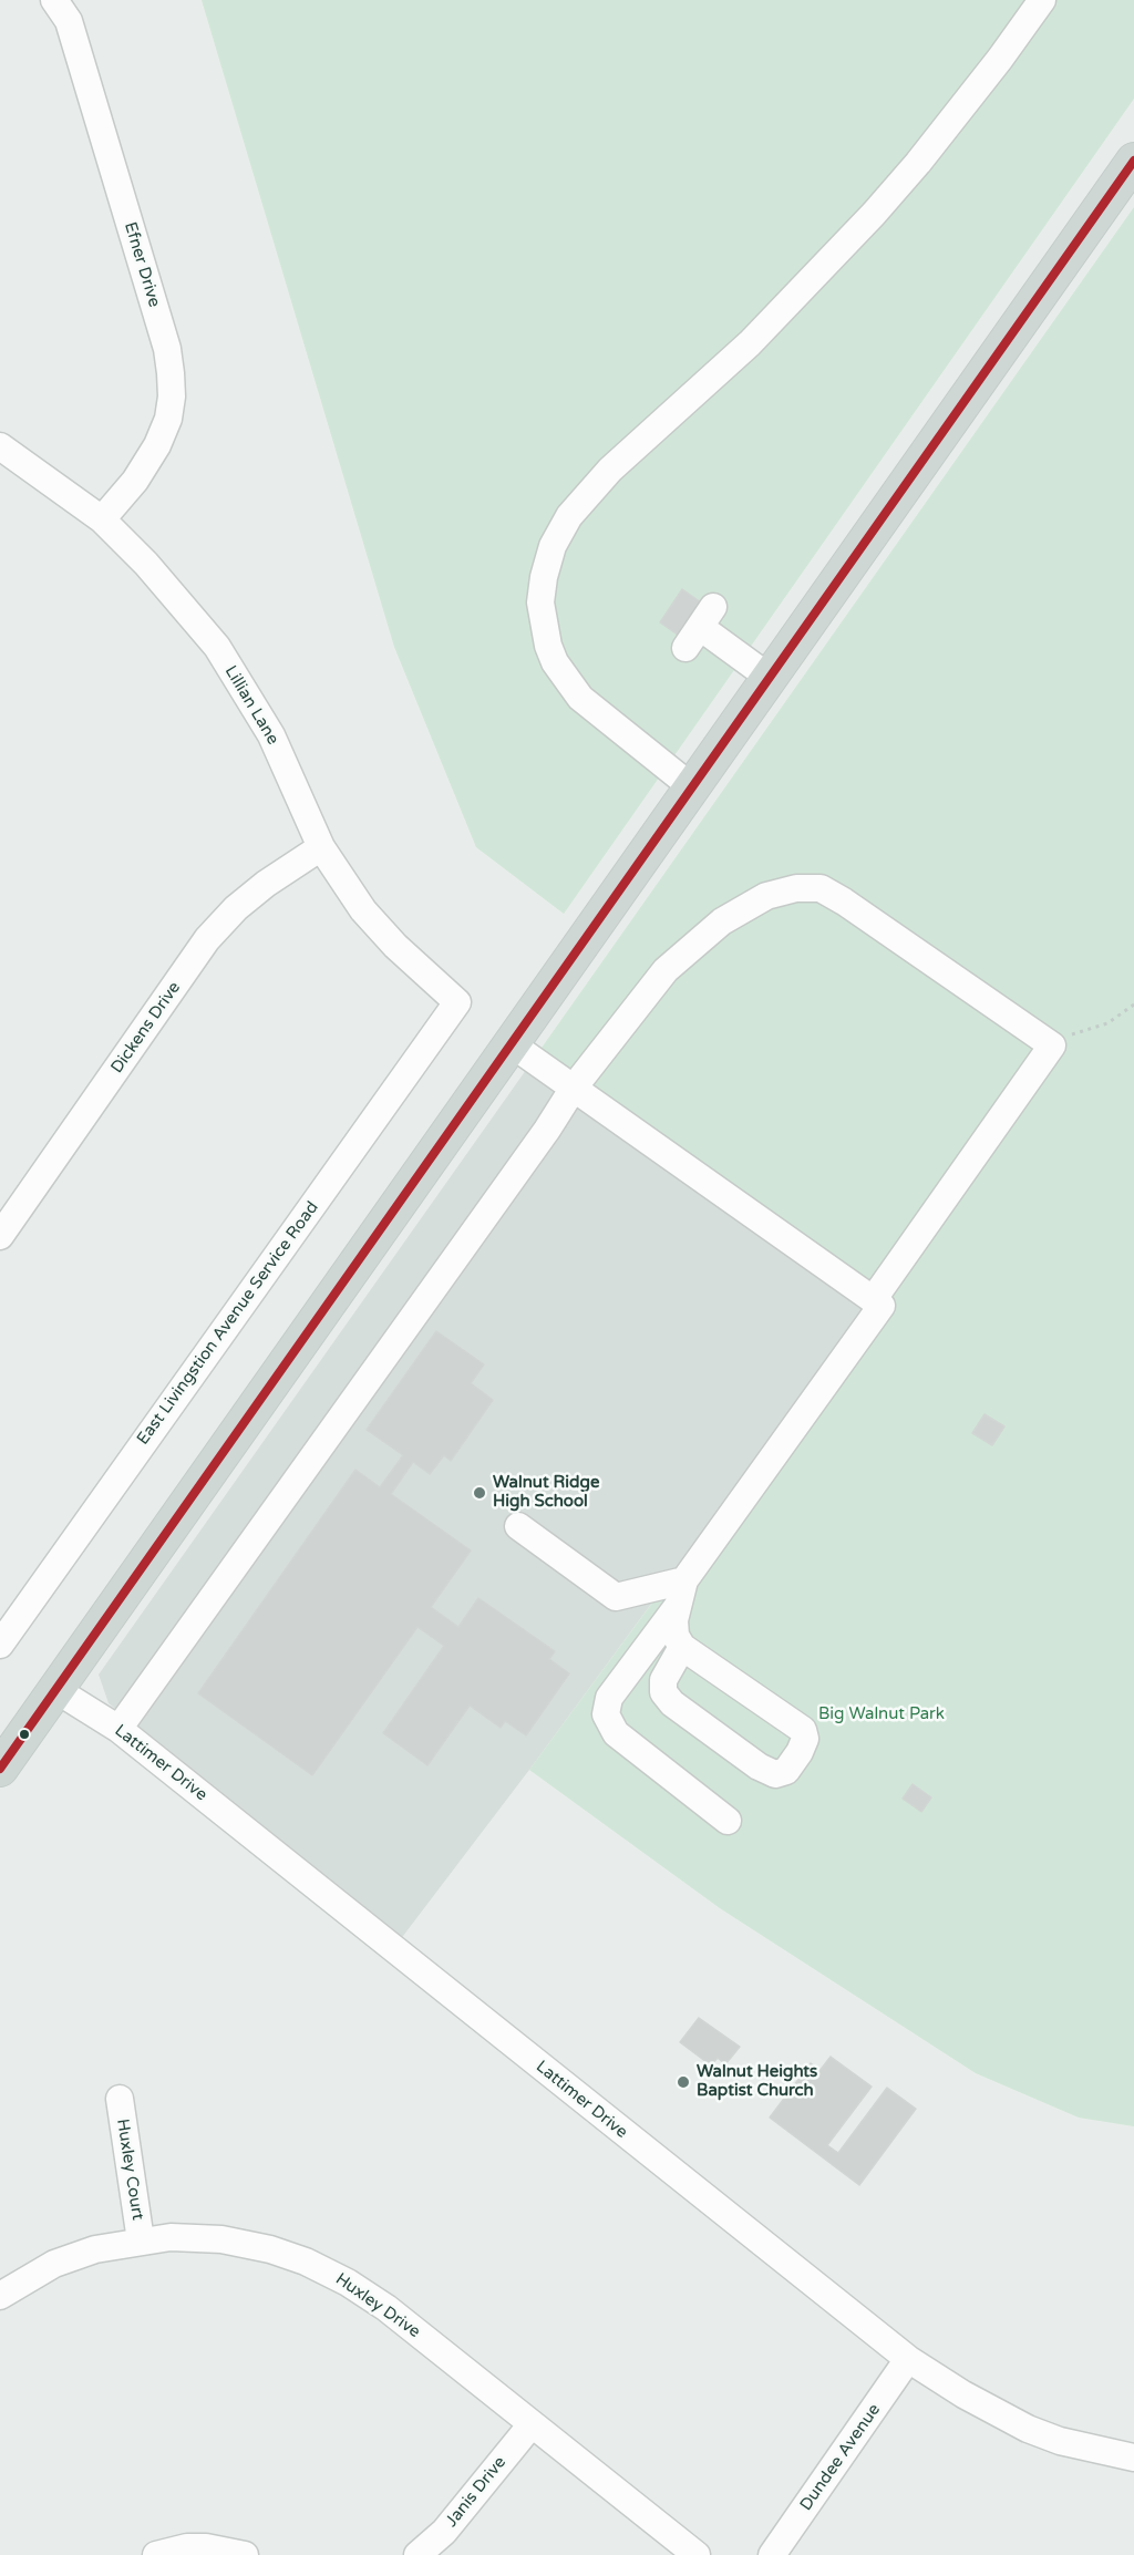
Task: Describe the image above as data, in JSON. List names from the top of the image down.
{
  "streets": {
    "street": [
      "Efner Drive",
      "Lillian Lane",
      "Dickens Drive",
      "East Livingstion Avenue Service Road",
      "Lattimer Drive",
      "Huxley Court",
      "Huxley Drive",
      "Dundee Avenue",
      "Janis Drive"
    ]
  },
  "crossings": [
    ["Efner Drive", "Lillian Lane"],
    ["Lillian Lane", "Dickens Drive"],
    ["Lillian Lane", "East Livingstion Avenue Service Road"],
    ["Lattimer Drive", "Dundee Avenue"],
    ["Huxley Court", "Huxley Drive"],
    ["Huxley Drive", "Janis Drive"]
  ],
  "parks": ["Big Walnut Park"],
  "places": ["Walnut Ridge High School", "Walnut Heights Baptist Church"]
}
